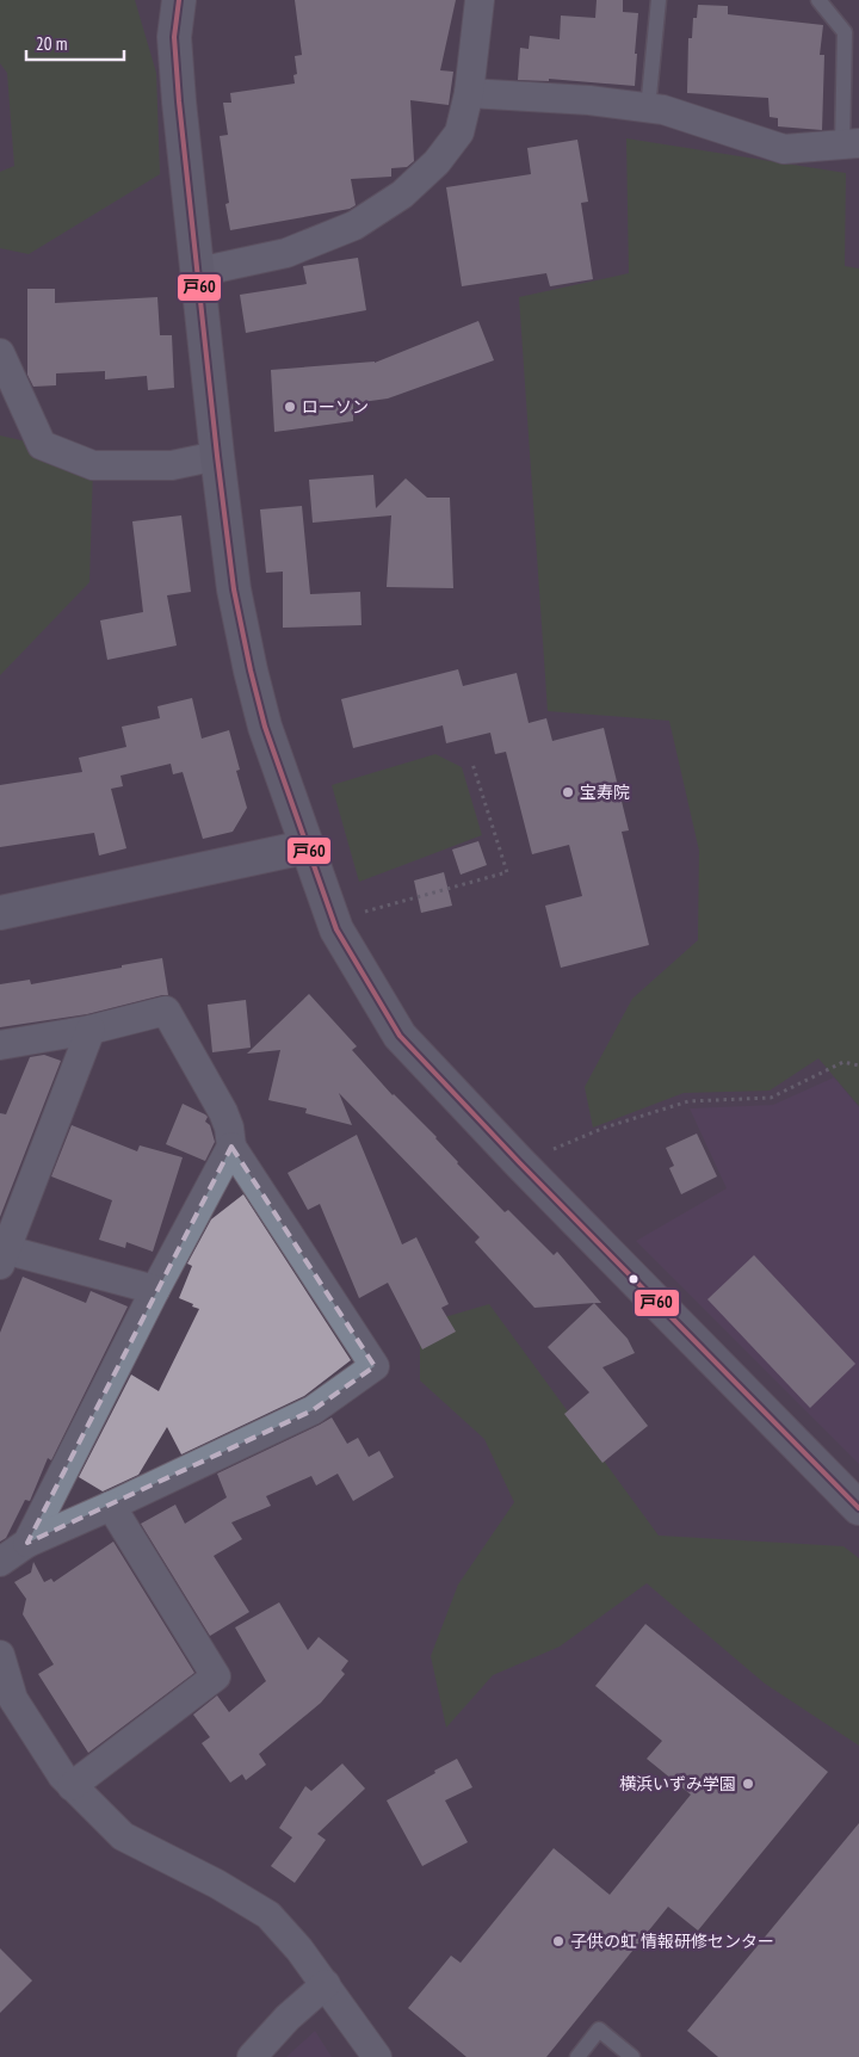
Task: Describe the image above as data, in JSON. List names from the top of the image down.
{
  "places": [
    "ローソン",
    "宝寿院",
    "横浜いずみ学園",
    "子供の虹 情報研修センター"
  ],
  "lines": ["transit line 戸60"],
  "scale_bar": "20 m"
}
